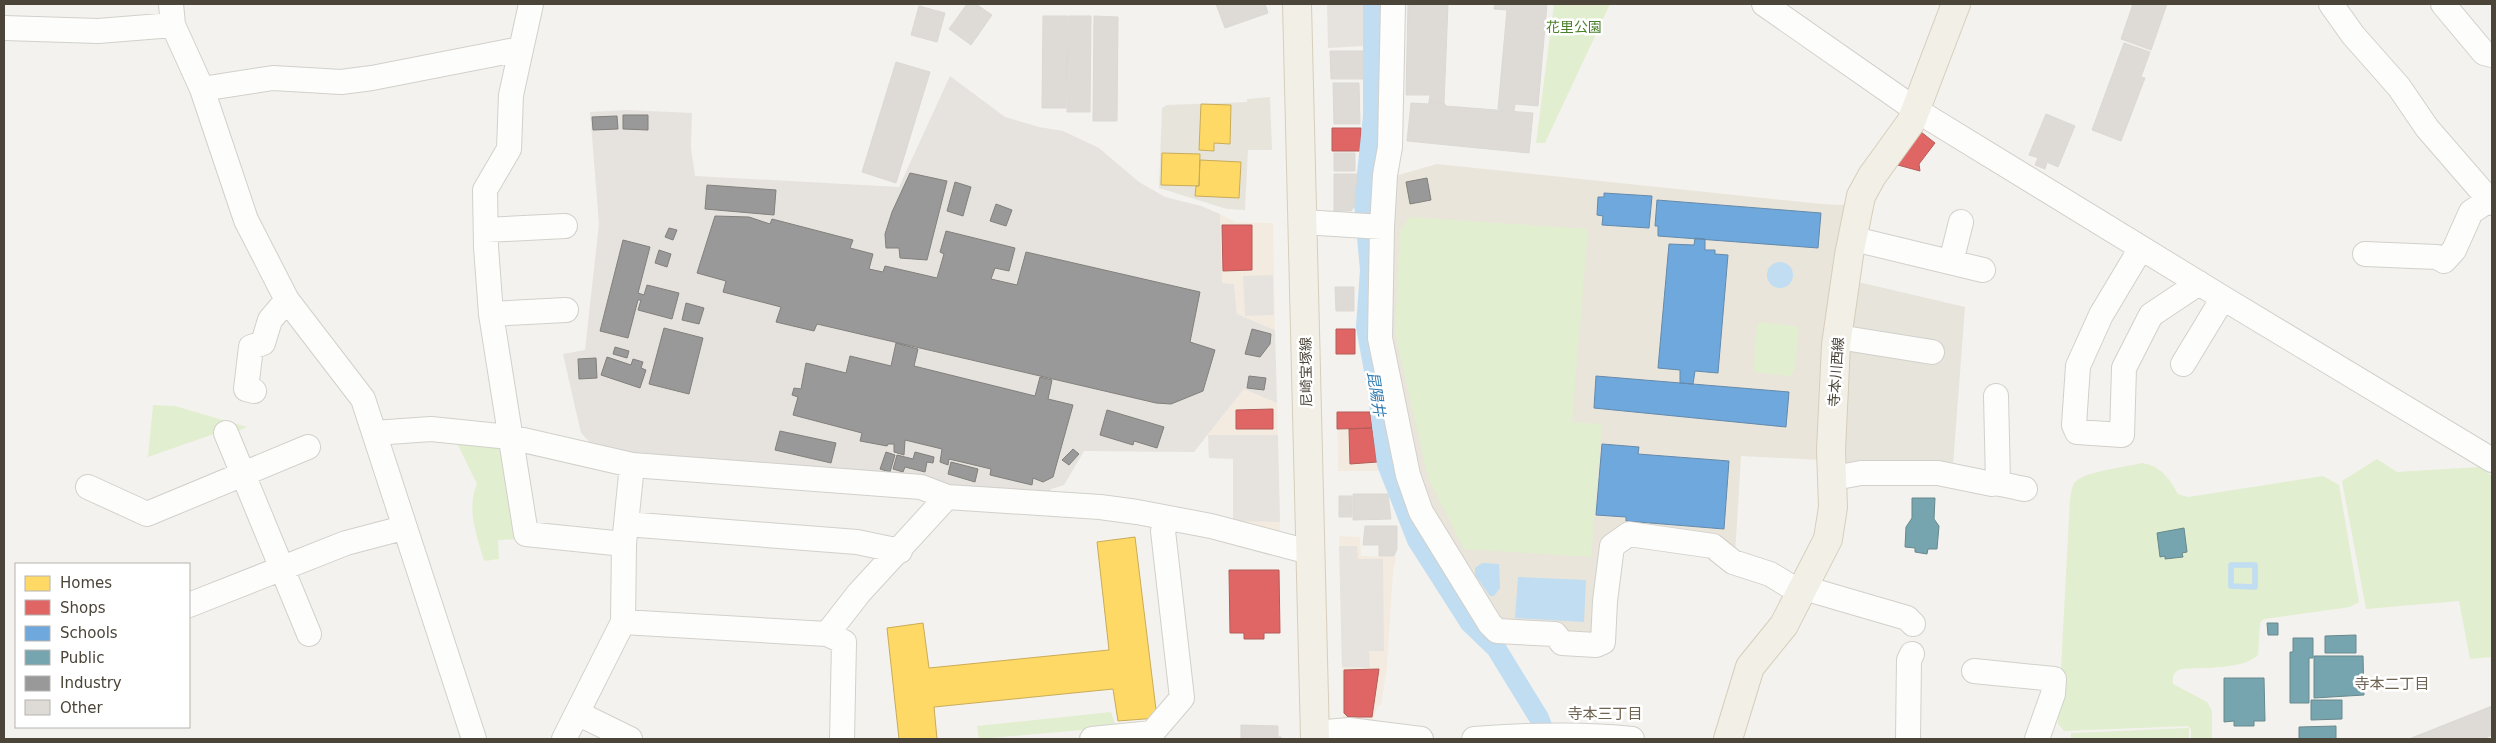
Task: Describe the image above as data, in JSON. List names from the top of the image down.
{
  "streets": {
    "main road": ["尼崎宝塚線", "寺本川西線"]
  },
  "districts": ["寺本二丁目", "寺本三丁目"],
  "water": ["昆陽井"],
  "parks": ["花里公園"],
  "legend": [
    "Homes",
    "Shops",
    "Schools",
    "Public",
    "Industry",
    "Other"
  ]
}
